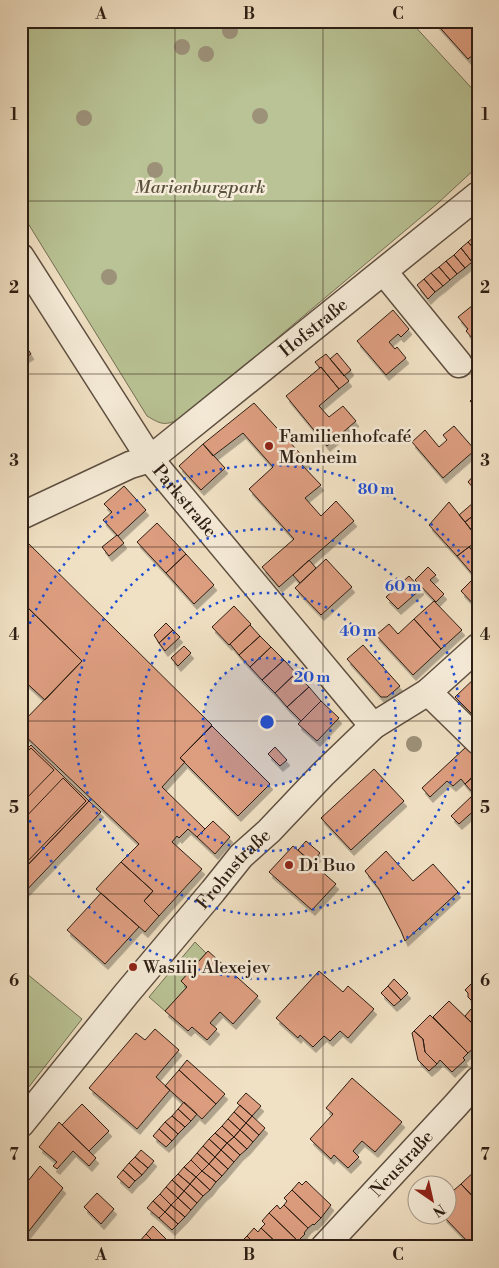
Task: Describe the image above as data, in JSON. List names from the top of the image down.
{
  "streets": {
    "street": [
      "Hofstraße",
      "Parkstraße",
      "Frohnstraße",
      "Neustraße"
    ]
  },
  "crossings": [
    ["Hofstraße", "Parkstraße"],
    ["Parkstraße", "Frohnstraße"]
  ],
  "parks": ["Marienburgpark"],
  "places": ["Familienhofcafé Monheim", "Di Buo", "Wasilij Alexejev"],
  "north": "bottom right",
  "grid": {
    "columns": ["A", "B", "C"],
    "rows": [
      "1",
      "2",
      "3",
      "4",
      "5",
      "6",
      "7"
    ]
  },
  "rings": [
    "80 m",
    "60 m",
    "40 m",
    "20 m"
  ]
}
